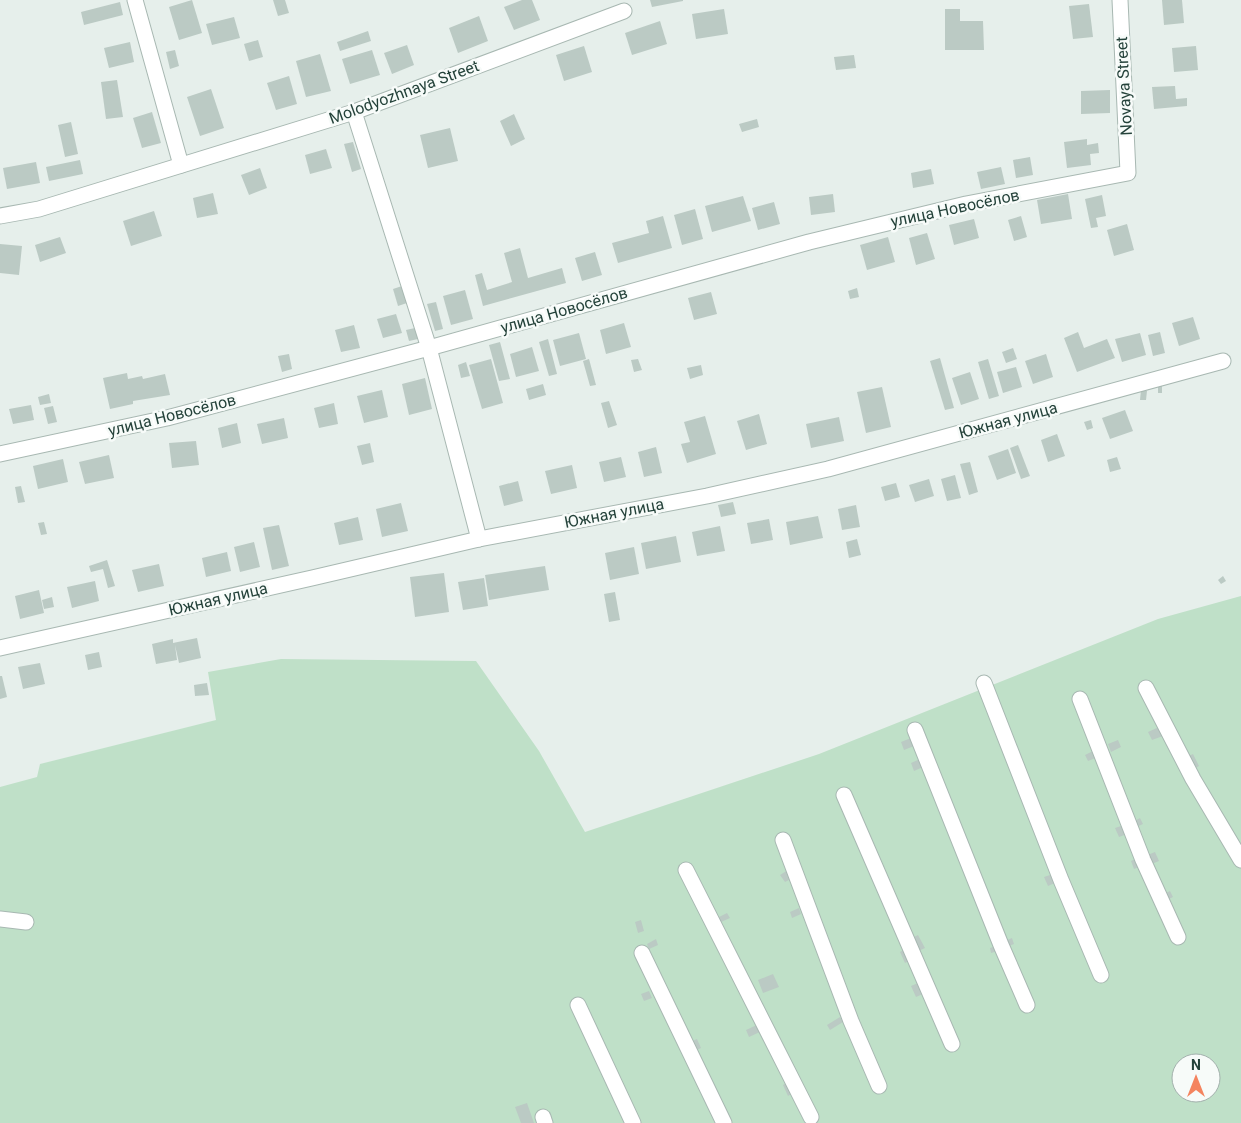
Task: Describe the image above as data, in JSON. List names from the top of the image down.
{
  "streets": {
    "street": [
      "Novaya Street",
      "Molodyozhnaya Street",
      "улица Новосёлов",
      "Южная улица"
    ]
  },
  "crossings": [
    ["Novaya Street", "улица Новосёлов"]
  ],
  "north": "top"
}
